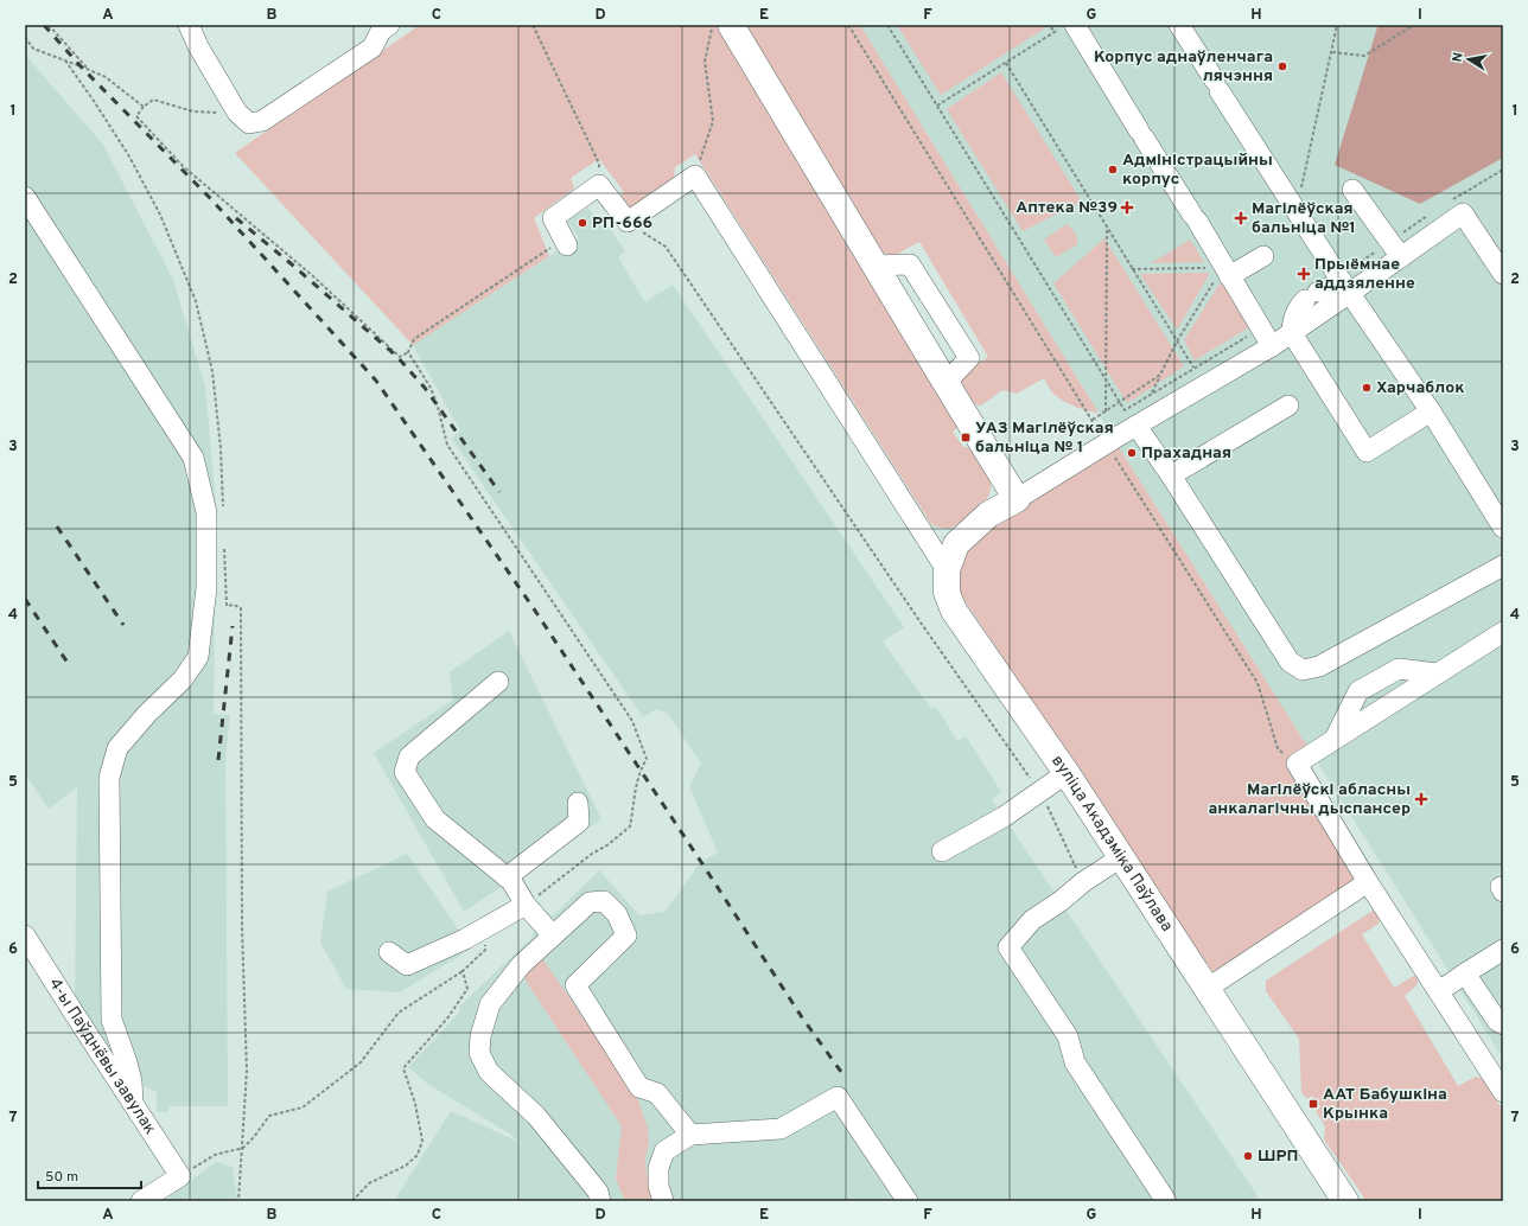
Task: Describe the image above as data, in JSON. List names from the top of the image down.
{
  "streets": {
    "main road": ["вуліца Акадэміка Паўлава"],
    "street": ["4-ы Паўднёвы завулак"]
  },
  "places": {
    "other": [
      "Корпус аднаўленчага лячэння",
      "Адміністрацыйны корпус",
      "РП-666",
      "Харчаблок",
      "Прахадная",
      "ШРП"
    ],
    "health": [
      "Аптека №39",
      "Магілёўская бальніца №1",
      "Прыёмнае аддзяленне",
      "Магілёўскі абласны анкалагічны дыспансер"
    ],
    "transit": ["УАЗ Магілёўская бальніца № 1", "ААТ Бабушкіна Крынка"]
  },
  "scale_bar": "50 m",
  "north": "left",
  "grid": {
    "columns": [
      "A",
      "B",
      "C",
      "D",
      "E",
      "F",
      "G",
      "H",
      "I"
    ],
    "rows": [
      "1",
      "2",
      "3",
      "4",
      "5",
      "6",
      "7"
    ]
  }
}
